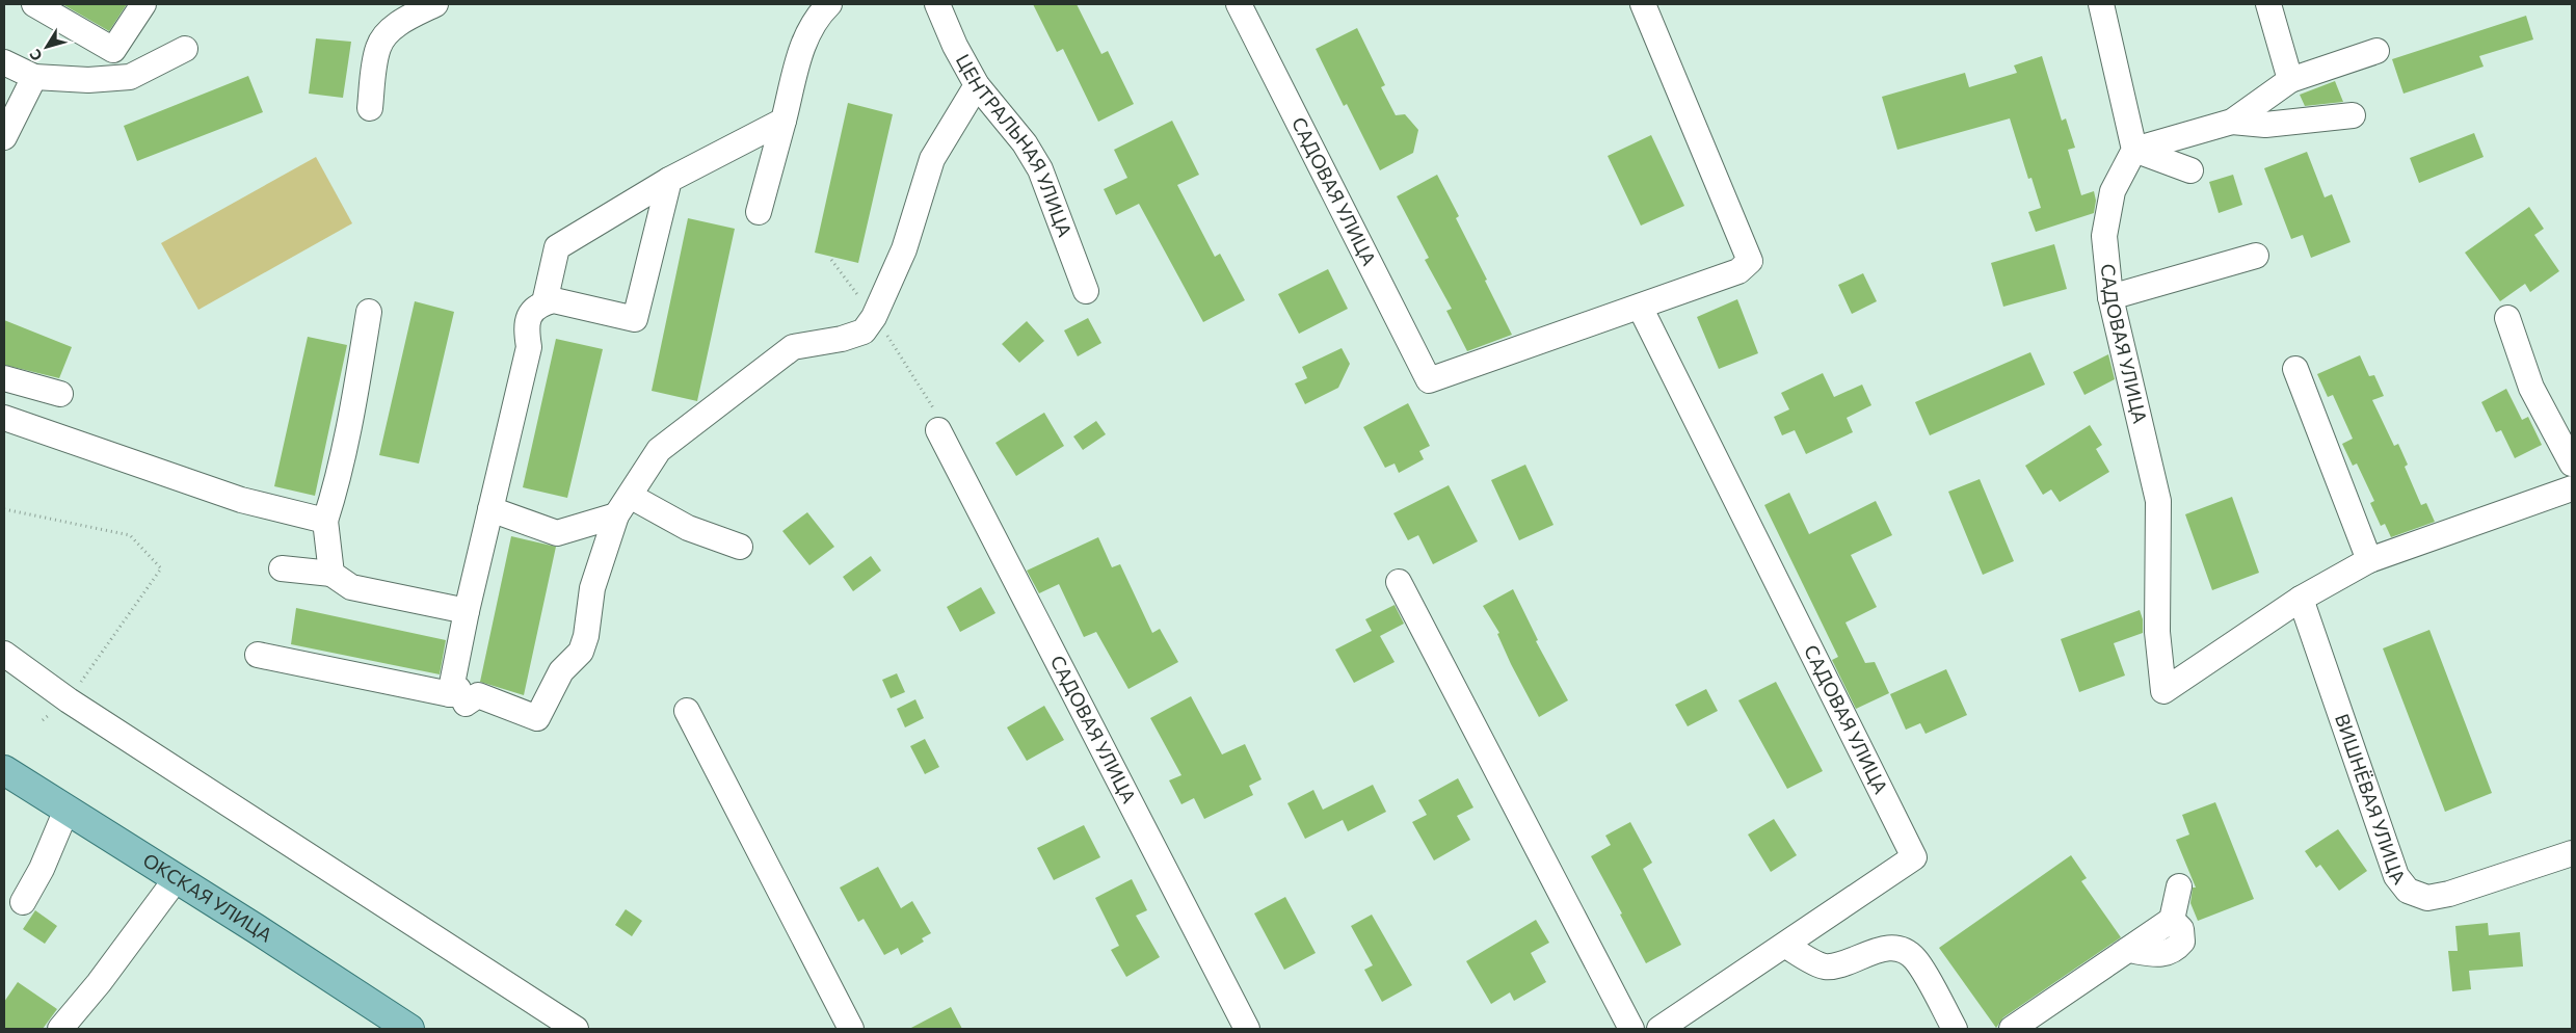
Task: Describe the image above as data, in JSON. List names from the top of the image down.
{
  "streets": {
    "main road": ["ОКСКАЯ УЛИЦА"],
    "street": ["ЦЕНТРАЛЬНАЯ УЛИЦА", "САДОВАЯ УЛИЦА", "ВИШНЁВАЯ УЛИЦА"]
  },
  "crossings": [
    ["САДОВАЯ УЛИЦА", "ВИШНЁВАЯ УЛИЦА"]
  ],
  "north": "bottom left"
}
